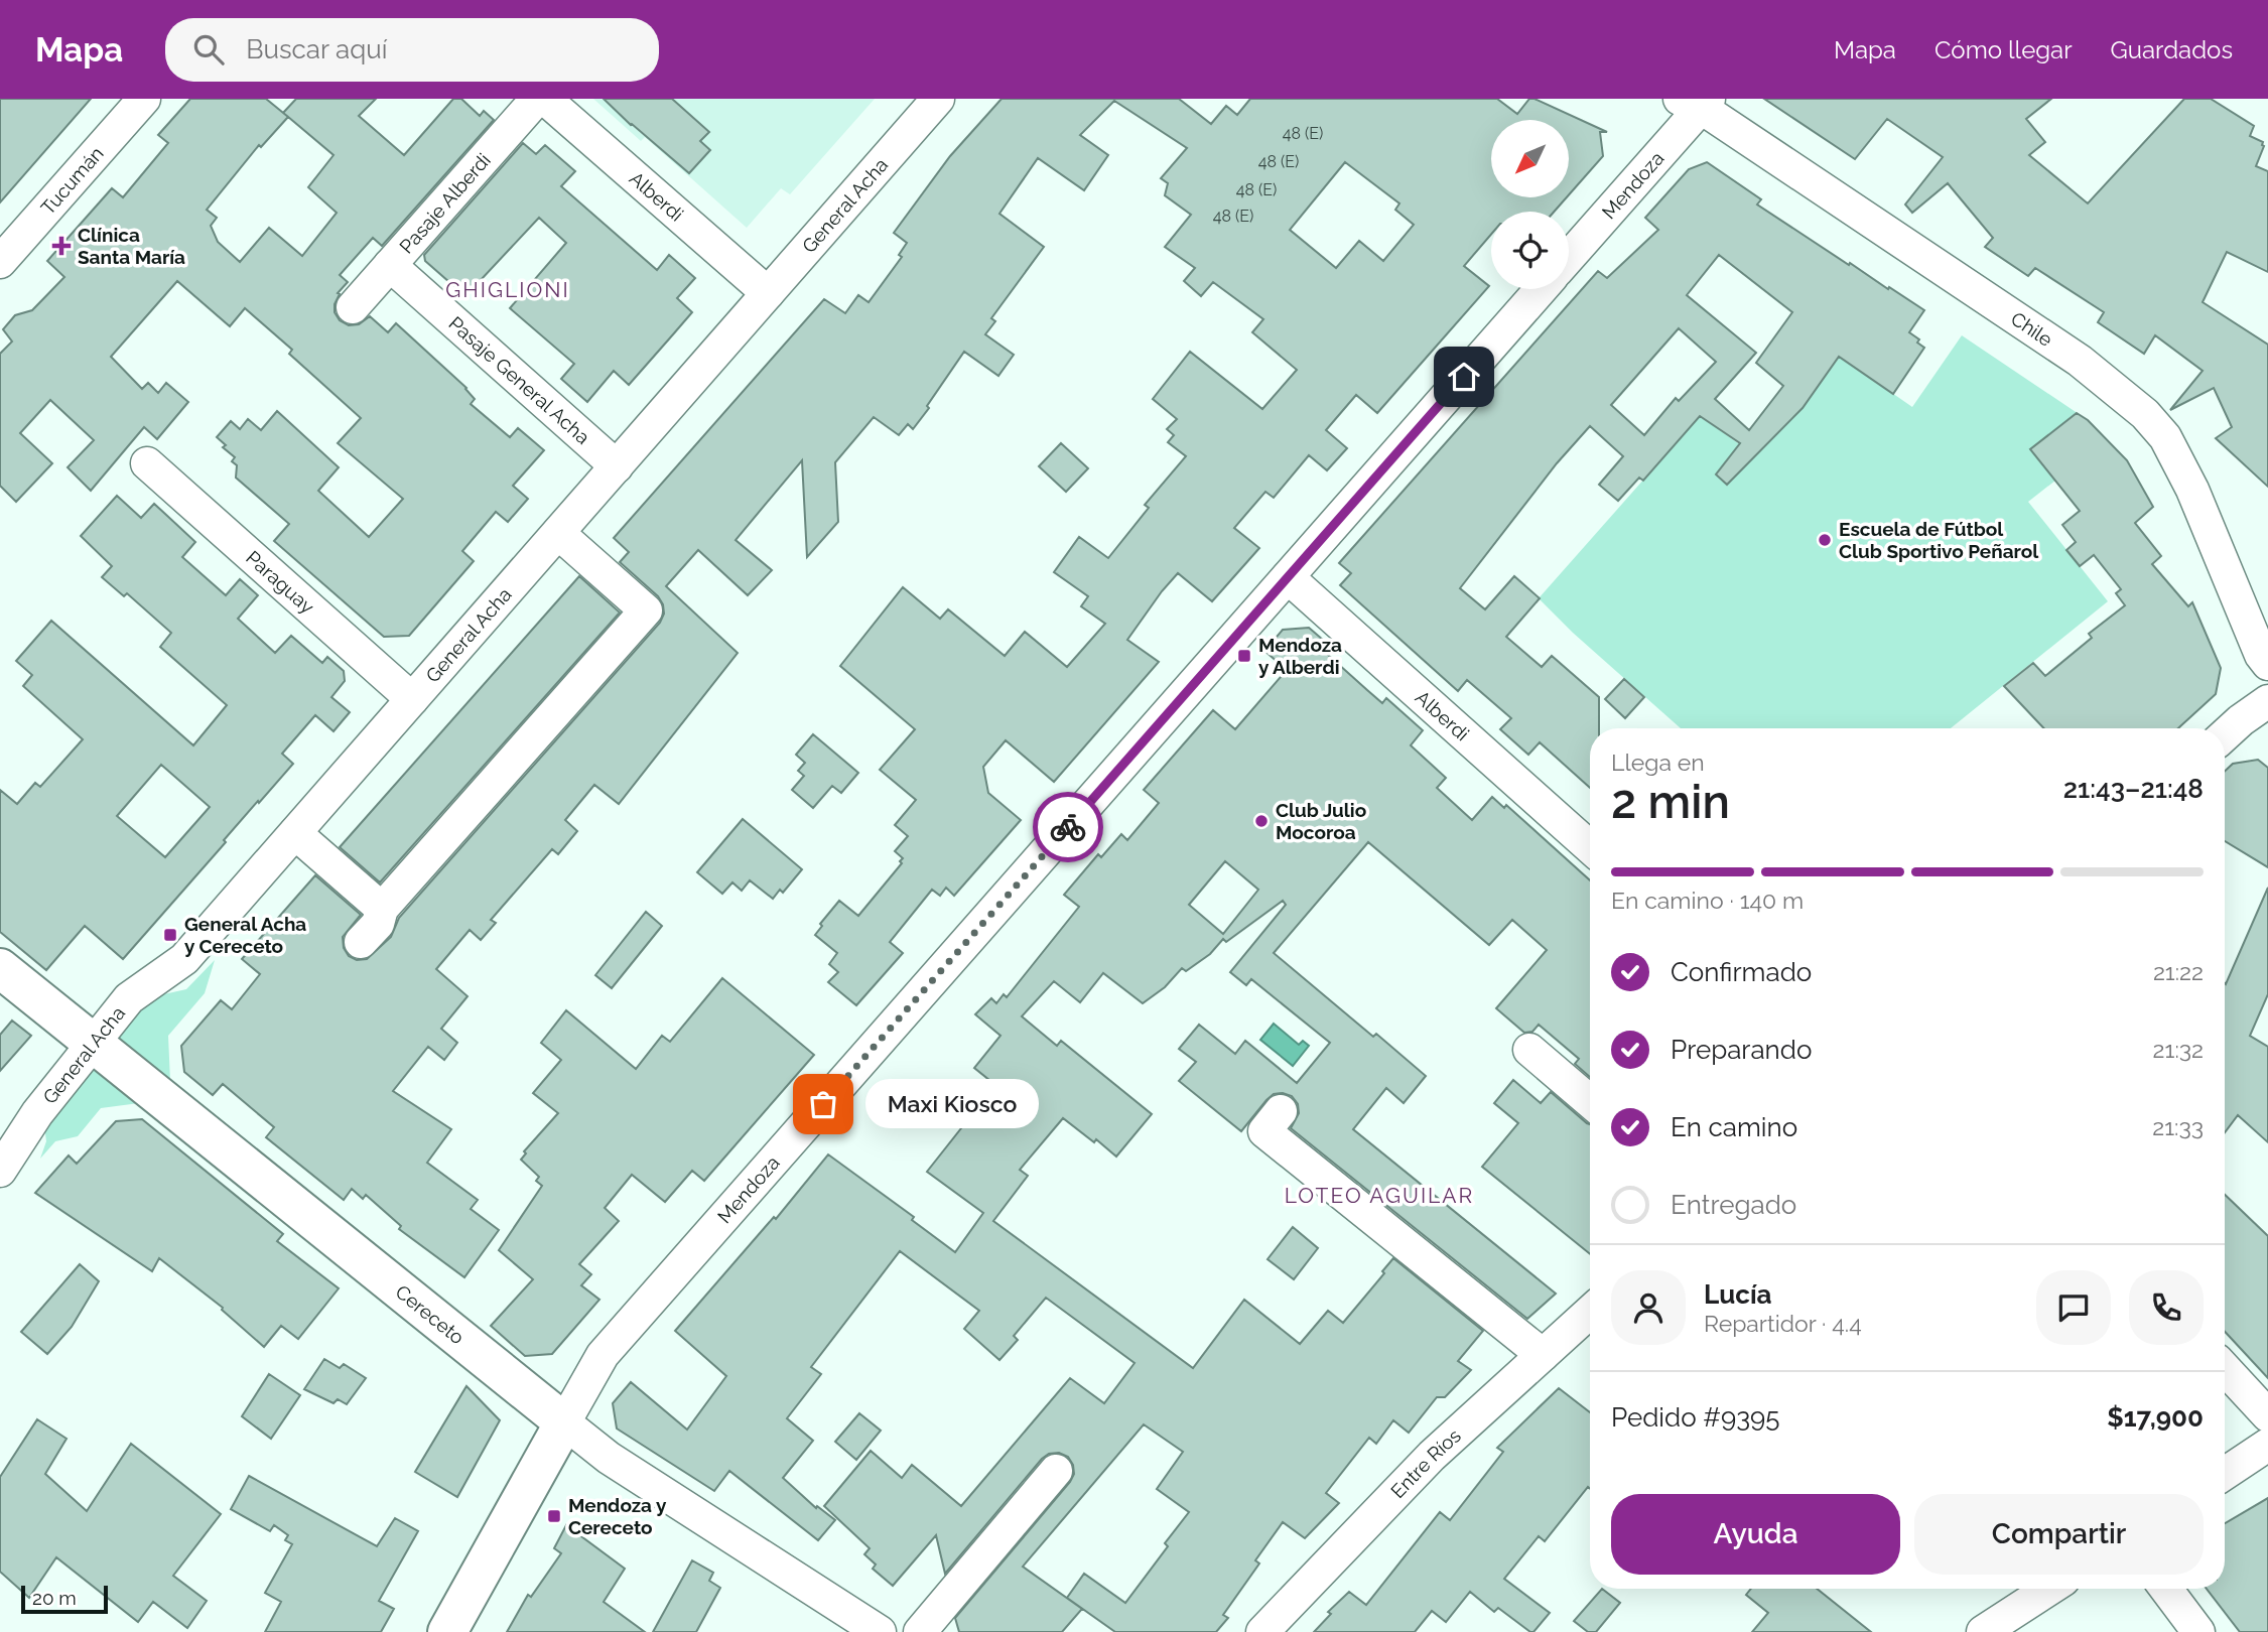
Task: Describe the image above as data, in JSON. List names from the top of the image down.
{
  "streets": {
    "main road": ["Mendoza", "Cereceto"],
    "street": [
      "Tucumán",
      "Alberdi",
      "Pasaje Alberdi",
      "General Acha",
      "Chile",
      "Pasaje General Acha",
      "Paraguay",
      "Entre Ríos"
    ]
  },
  "crossings": [
    ["Mendoza", "Alberdi"],
    ["Mendoza", "Chile"],
    ["Mendoza", "Cereceto"],
    ["Alberdi", "General Acha"],
    ["Pasaje Alberdi", "Pasaje General Acha"],
    ["General Acha", "Pasaje General Acha"],
    ["General Acha", "Paraguay"],
    ["General Acha", "Cereceto"]
  ],
  "districts": ["GHIGLIONI", "LOTEO AGUILAR"],
  "places": {
    "health": ["Clínica Santa María"],
    "other": ["Escuela de Fútbol Club Sportivo Peñarol", "Club Julio Mocoroa", "Maxi Kiosco"],
    "transit": ["Mendoza y Alberdi", "General Acha y Cereceto", "Mendoza y Cereceto"]
  },
  "house_numbers": [
    "48 (E)",
    "48 (E)",
    "48 (E)",
    "48 (E)"
  ],
  "scale_bar": "20 m",
  "north": "bottom left",
  "page": {
    "header": "Mapa",
    "search": "Buscar aquí",
    "nav": ["Mapa", "Cómo llegar", "Guardados"],
    "heading": ["2 min", "Llega en", "21:43–21:48"],
    "panel": [
      "Lucía",
      "Repartidor · 4.4",
      "Pedido #9395",
      "$17,900"
    ],
    "bar": "En camino · 140 m",
    "list": [
      ["Confirmado", "21:22"],
      ["Preparando", "21:32"],
      ["En camino", "21:33"],
      "Entregado"
    ],
    "bubble": "Maxi Kiosco",
    "buttons": ["Ayuda", "Compartir"],
    "scale": "20 m"
  }
}
